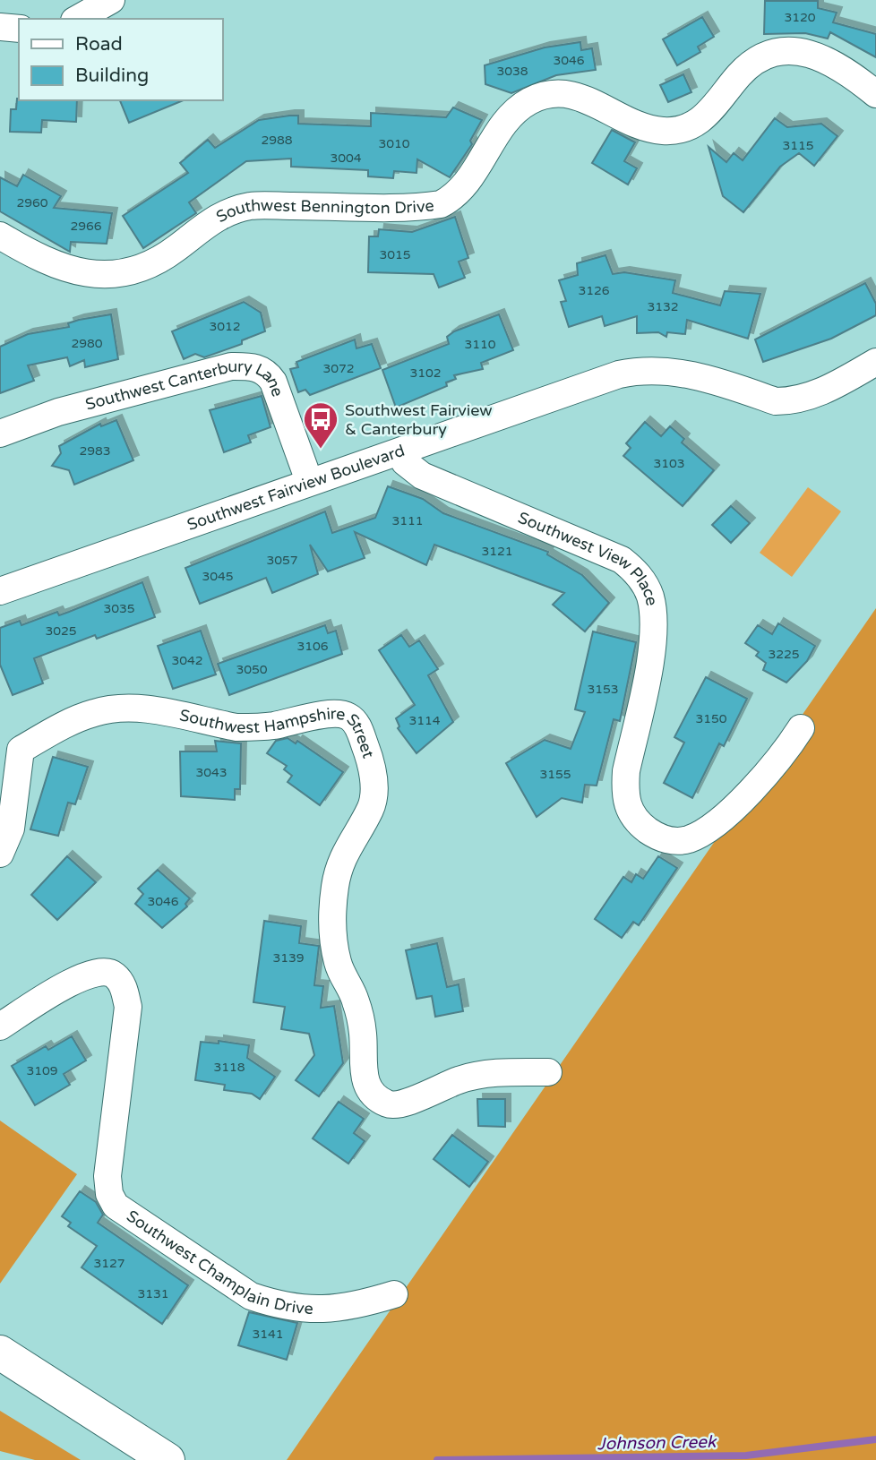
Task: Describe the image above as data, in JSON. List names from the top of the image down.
{
  "streets": {
    "street": [
      "Southwest Bennington Drive",
      "Southwest Canterbury Lane",
      "Southwest Fairview Boulevard",
      "Southwest View Place",
      "Southwest Hampshire Street",
      "Southwest Champlain Drive"
    ]
  },
  "crossings": [
    ["Southwest Canterbury Lane", "Southwest Fairview Boulevard"],
    ["Southwest Fairview Boulevard", "Southwest View Place"]
  ],
  "water": ["Johnson Creek"],
  "places": {
    "bus stop": ["Southwest Fairview & Canterbury"]
  },
  "house_numbers": [
    "3120",
    "3046",
    "3038",
    "2988",
    "3010",
    "3115",
    "3004",
    "2960",
    "2966",
    "3015",
    "3126",
    "3132",
    "3012",
    "2980",
    "3110",
    "3072",
    "3102",
    "2983",
    "3103",
    "3111",
    "3121",
    "3057",
    "3045",
    "3035",
    "3025",
    "3106",
    "3225",
    "3042",
    "3050",
    "3153",
    "3150",
    "3114",
    "3043",
    "3155",
    "3046",
    "3139",
    "3118",
    "3109",
    "3127",
    "3131",
    "3141"
  ],
  "legend": ["Road", "Building"]
}
